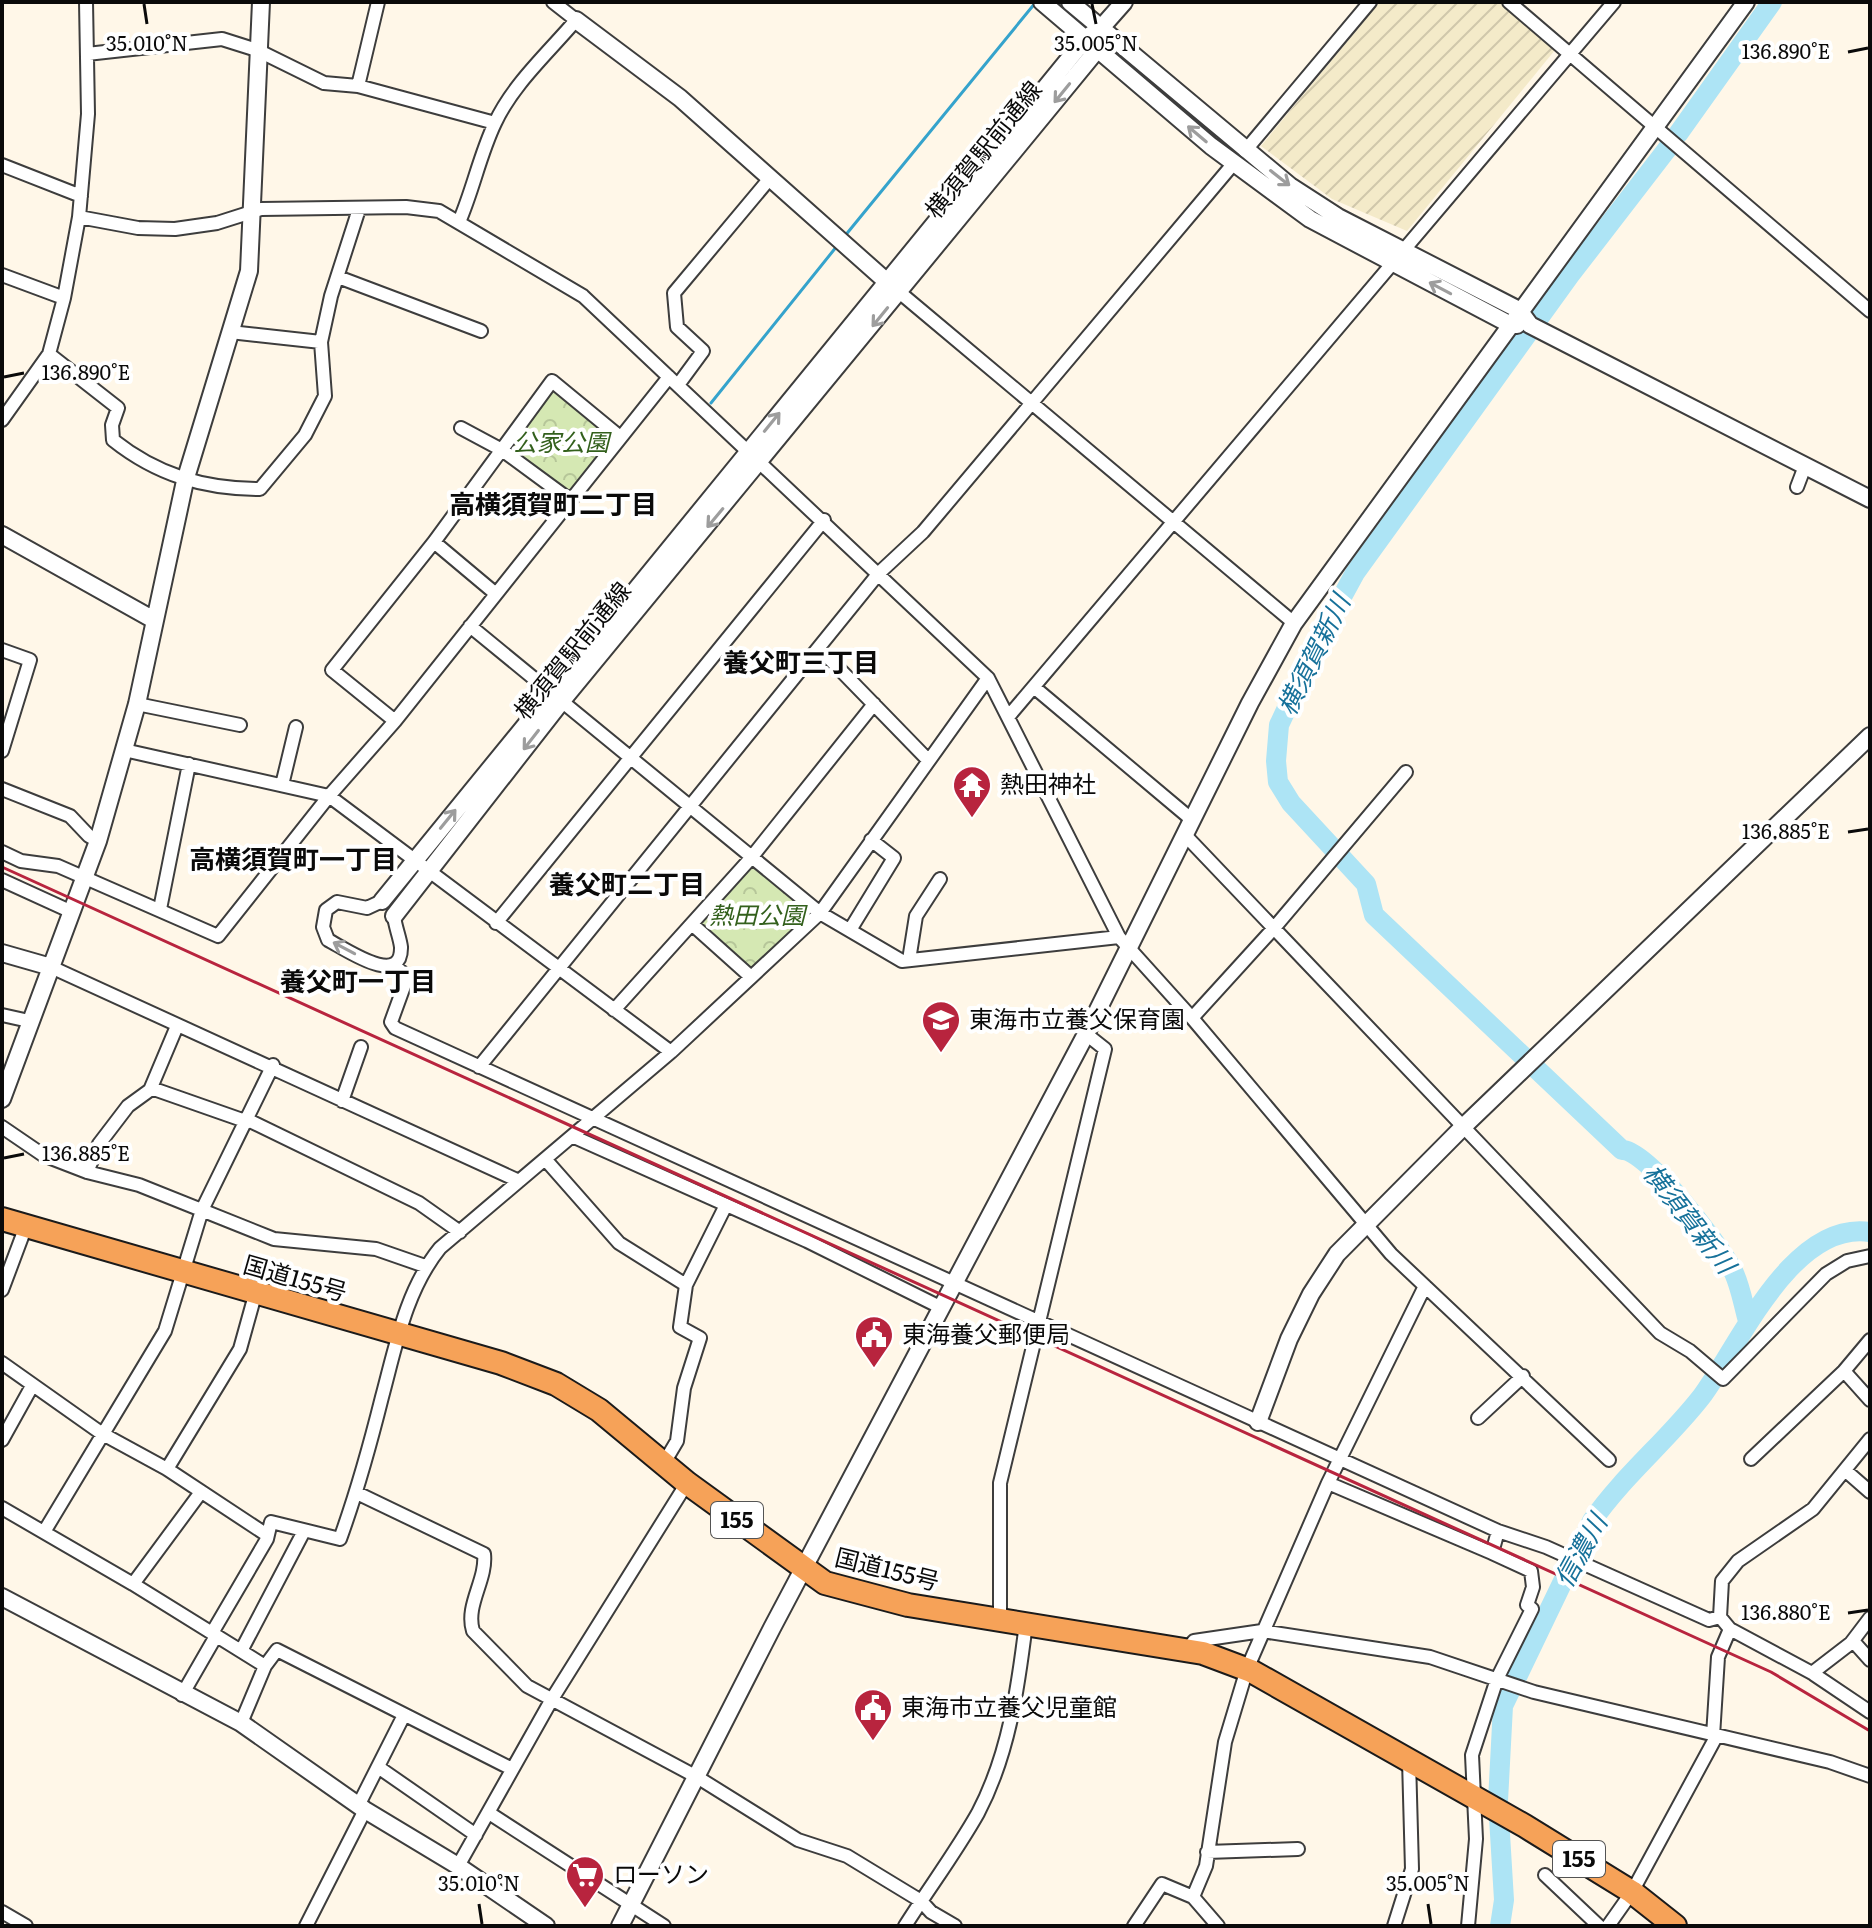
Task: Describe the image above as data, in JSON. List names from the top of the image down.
{
  "streets": {
    "highway": ["国道155号", "155"],
    "street": ["横須賀駅前通線"]
  },
  "districts": [
    "高横須賀町二丁目",
    "養父町三丁目",
    "高横須賀町一丁目",
    "養父町二丁目",
    "養父町一丁目"
  ],
  "water": ["横須賀新川", "信濃川"],
  "parks": ["公家公園", "熱田公園"],
  "places": {
    "temple": ["熱田神社"],
    "school or university": ["東海市立養父保育園"],
    "public building": ["東海養父郵便局", "東海市立養父児童館"],
    "supermarket": ["ローソン"]
  },
  "coordinates": [
    "35.010°N",
    "35.005°N",
    "136.890°E",
    "136.885°E",
    "136.880°E"
  ]
}
